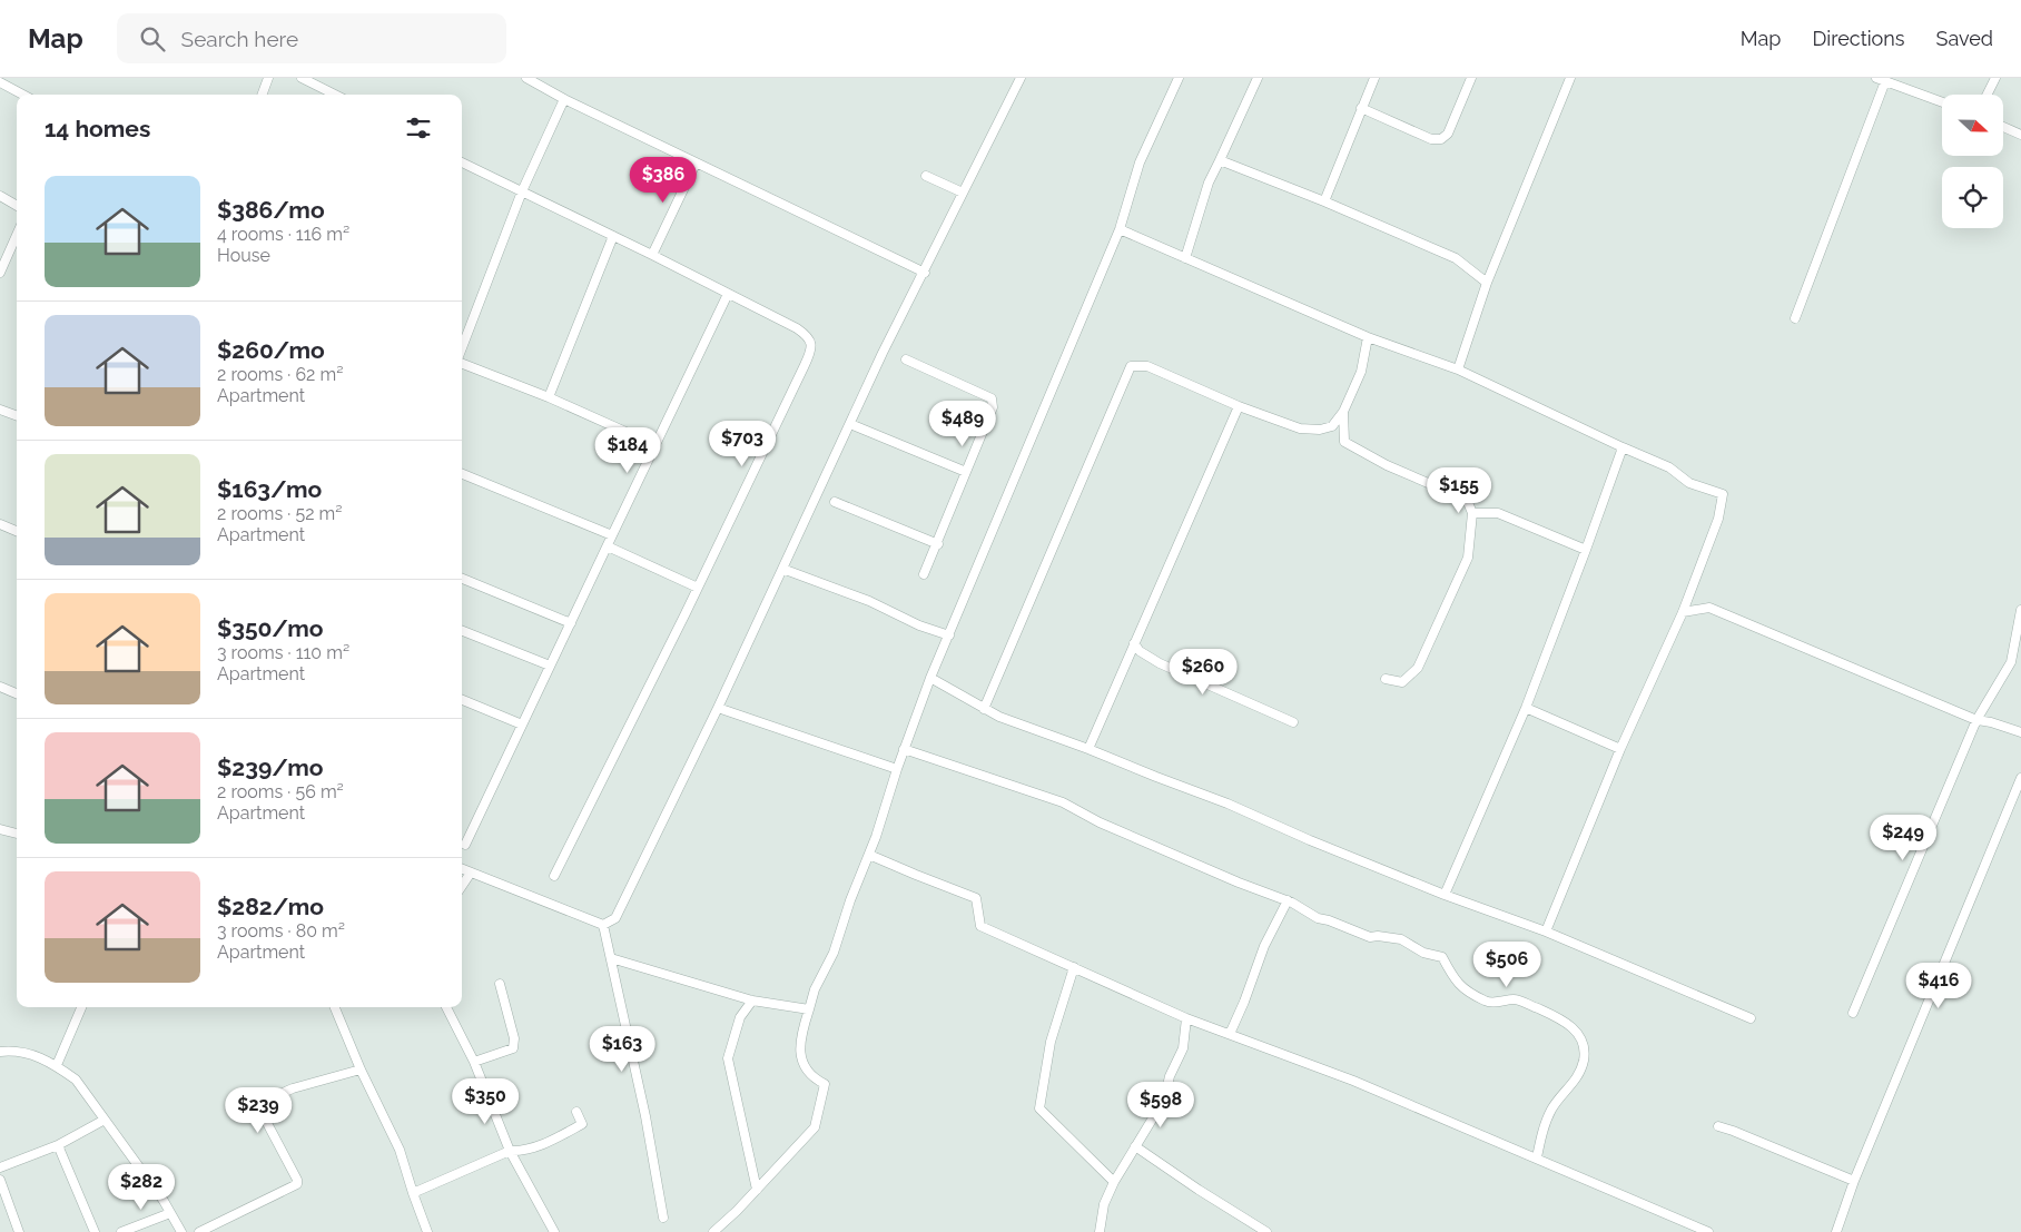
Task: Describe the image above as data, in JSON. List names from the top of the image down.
{
  "north": "right",
  "page": {
    "header": "Map",
    "search": "Search here",
    "nav": ["Map", "Directions", "Saved"],
    "heading": "14 homes",
    "price": [
      "$386",
      "$489",
      "$703",
      "$184",
      "$155",
      "$260",
      "$249",
      "$506",
      "$416",
      "$163",
      "$350",
      "$598",
      "$239",
      "$282"
    ],
    "list": [
      {
        "name": "$386/mo",
        "note": "4 rooms · 116 m² · House"
      },
      {
        "name": "$260/mo",
        "note": "2 rooms · 62 m² · Apartment"
      },
      {
        "name": "$163/mo",
        "note": "2 rooms · 52 m² · Apartment"
      },
      {
        "name": "$350/mo",
        "note": "3 rooms · 110 m² · Apartment"
      },
      {
        "name": "$239/mo",
        "note": "2 rooms · 56 m² · Apartment"
      },
      {
        "name": "$282/mo",
        "note": "3 rooms · 80 m² · Apartment"
      }
    ]
  }
}
